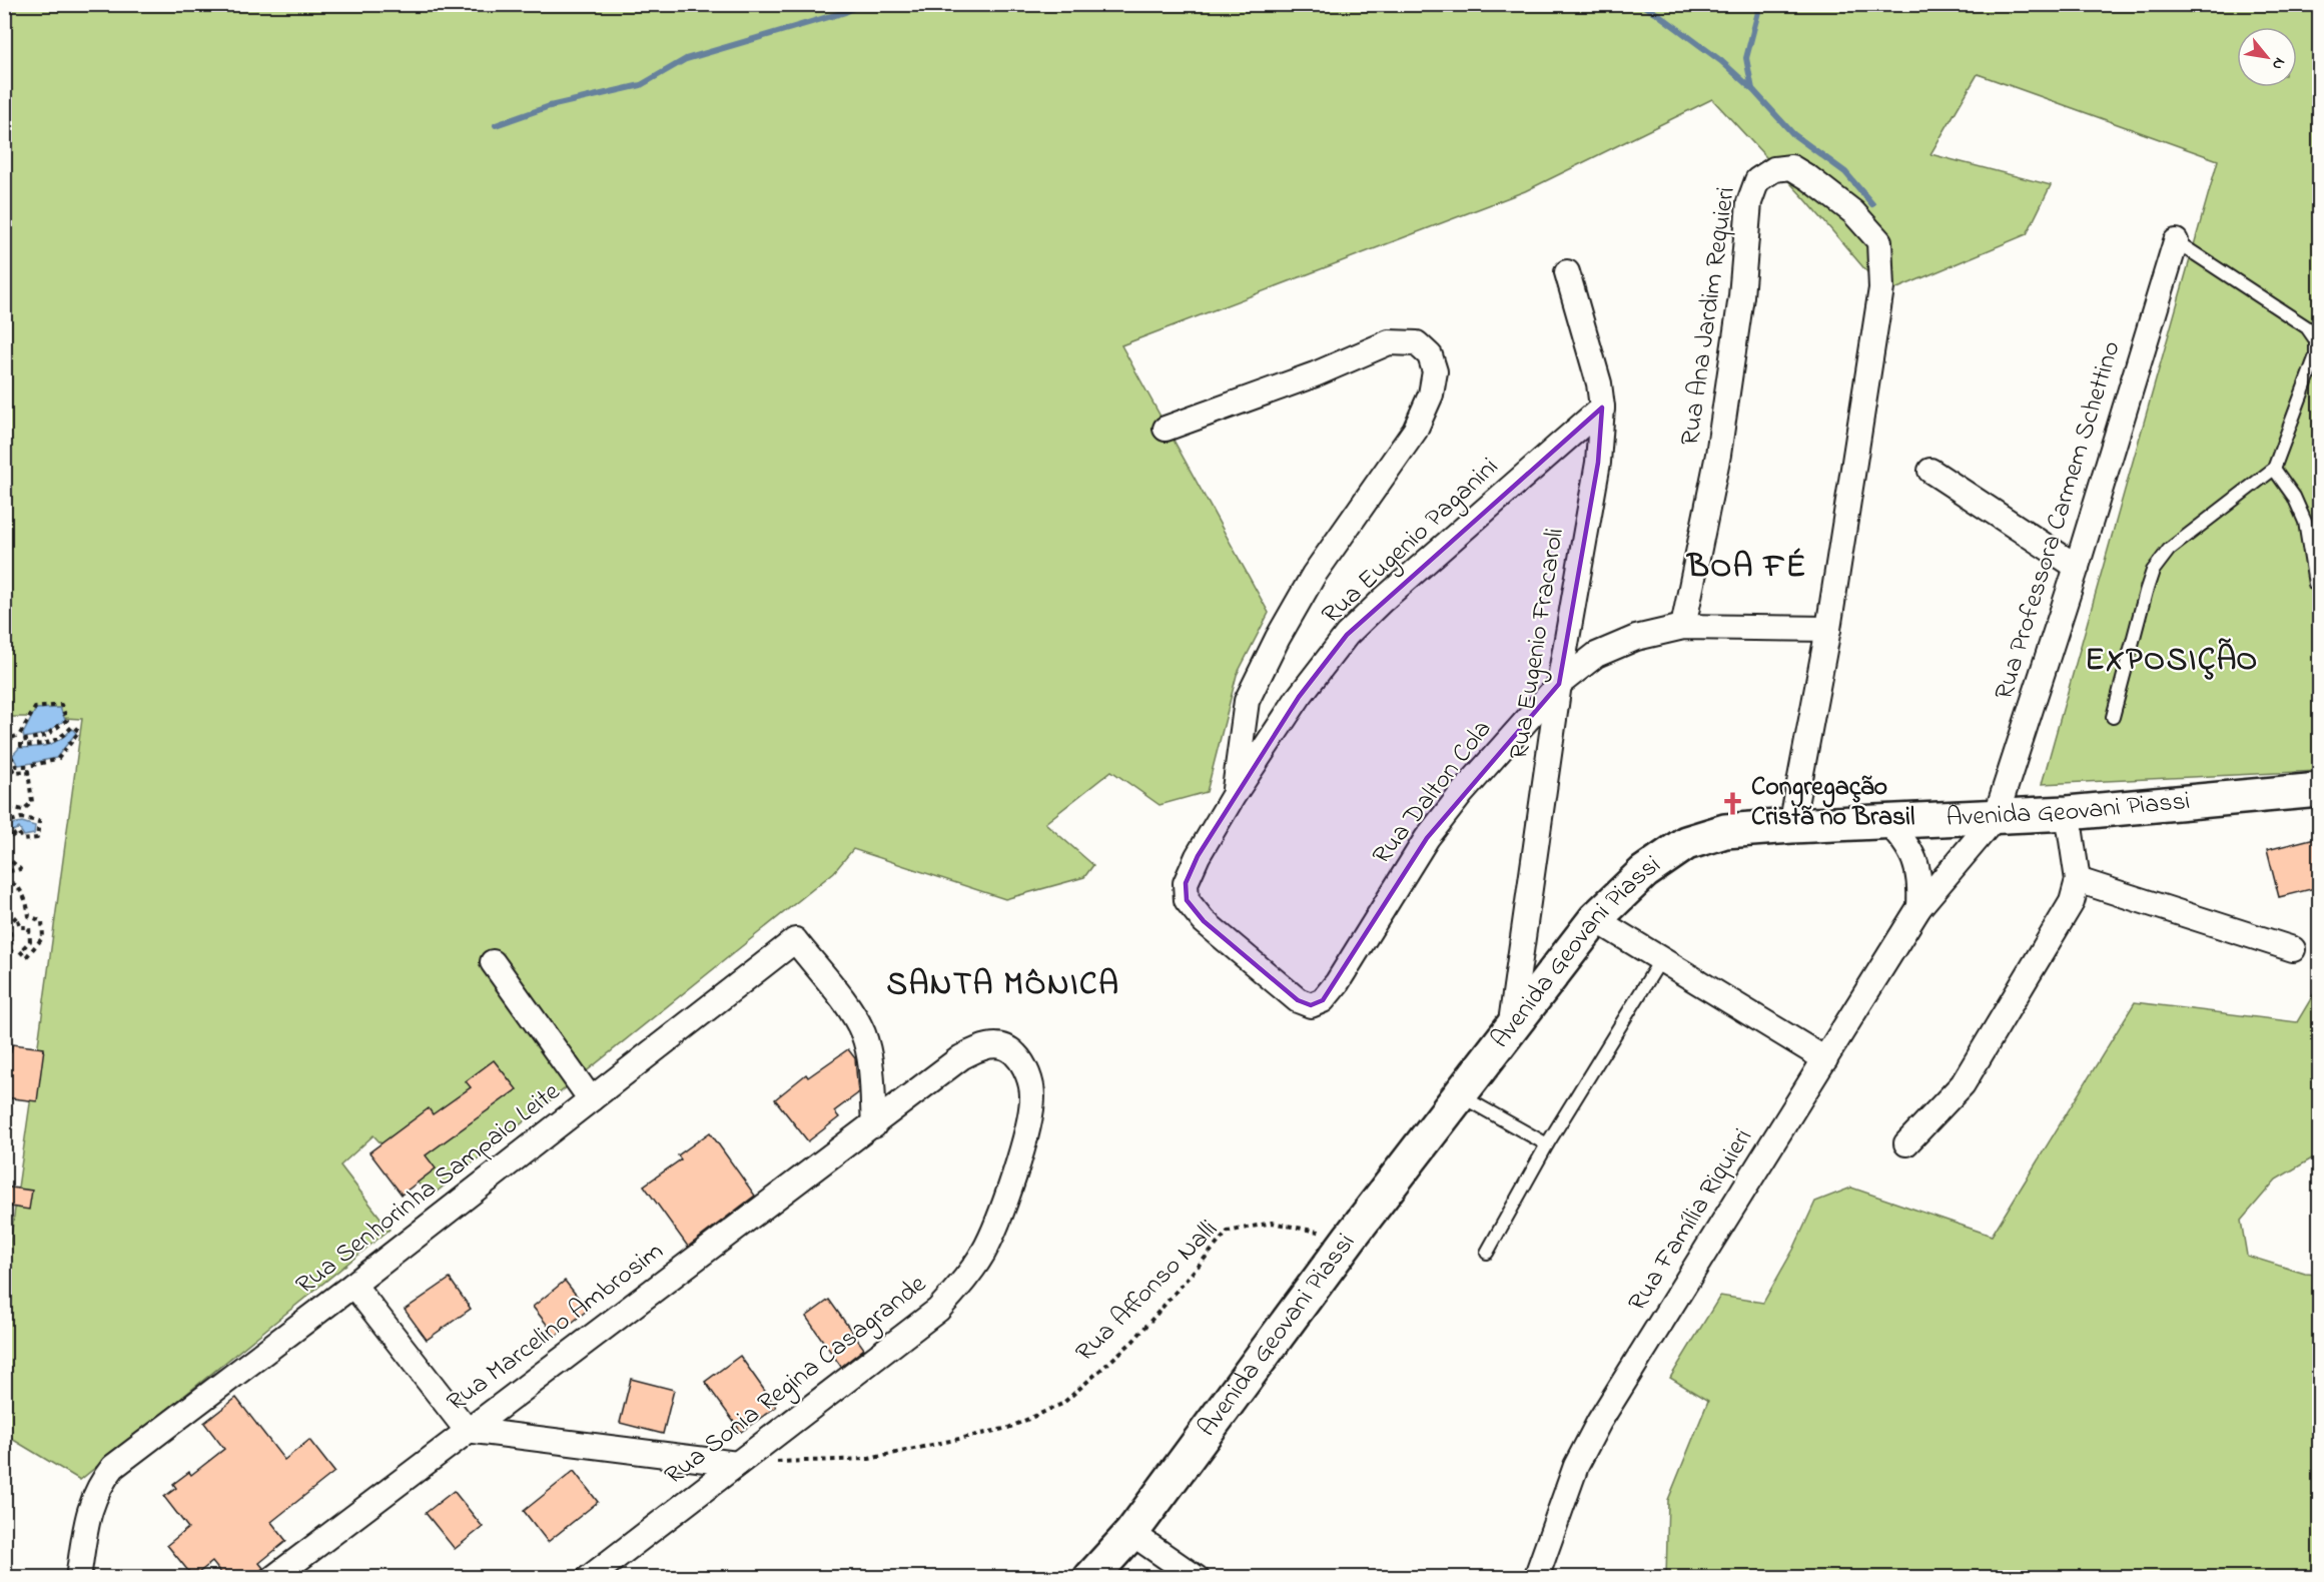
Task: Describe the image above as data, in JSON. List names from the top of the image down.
{
  "streets": {
    "main road": ["Avenida Geovani Piassi"],
    "street": [
      "Rua Ana Jardim Requieri",
      "Rua Professora Carmem Schettino",
      "Rua Eugenio Paganini",
      "Rua Eugenio Fracaroli",
      "Rua Dalton Cola",
      "Rua Senhorinha Sampaio Leite",
      "Rua Família Riquieri",
      "Rua Marcelino Ambrosim",
      "Rua Sonia Regina Casagrande"
    ],
    "path": ["Rua Affonso Nalli"]
  },
  "crossings": [
    ["Rua Ana Jardim Requieri", "Rua Dalton Cola"],
    ["Rua Ana Jardim Requieri", "Avenida Geovani Piassi"],
    ["Rua Professora Carmem Schettino", "Avenida Geovani Piassi"],
    ["Rua Professora Carmem Schettino", "Rua Família Riquieri"],
    ["Rua Eugenio Paganini", "Rua Eugenio Fracaroli"],
    ["Rua Eugenio Paganini", "Rua Dalton Cola"],
    ["Rua Eugenio Fracaroli", "Rua Dalton Cola"],
    ["Rua Eugenio Fracaroli", "Avenida Geovani Piassi"],
    ["Avenida Geovani Piassi", "Rua Família Riquieri"],
    ["Avenida Geovani Piassi", "Rua Affonso Nalli"],
    ["Rua Senhorinha Sampaio Leite", "Rua Marcelino Ambrosim"],
    ["Rua Senhorinha Sampaio Leite", "Rua Sonia Regina Casagrande"],
    ["Rua Affonso Nalli", "Rua Sonia Regina Casagrande"],
    ["Rua Marcelino Ambrosim", "Rua Sonia Regina Casagrande"]
  ],
  "districts": ["BOA FÉ", "EXPOSIÇÃO", "SANTA MÔNICA"],
  "places": {
    "church": ["Congregação Cristã no Brasil"]
  },
  "north": "bottom right"
}
